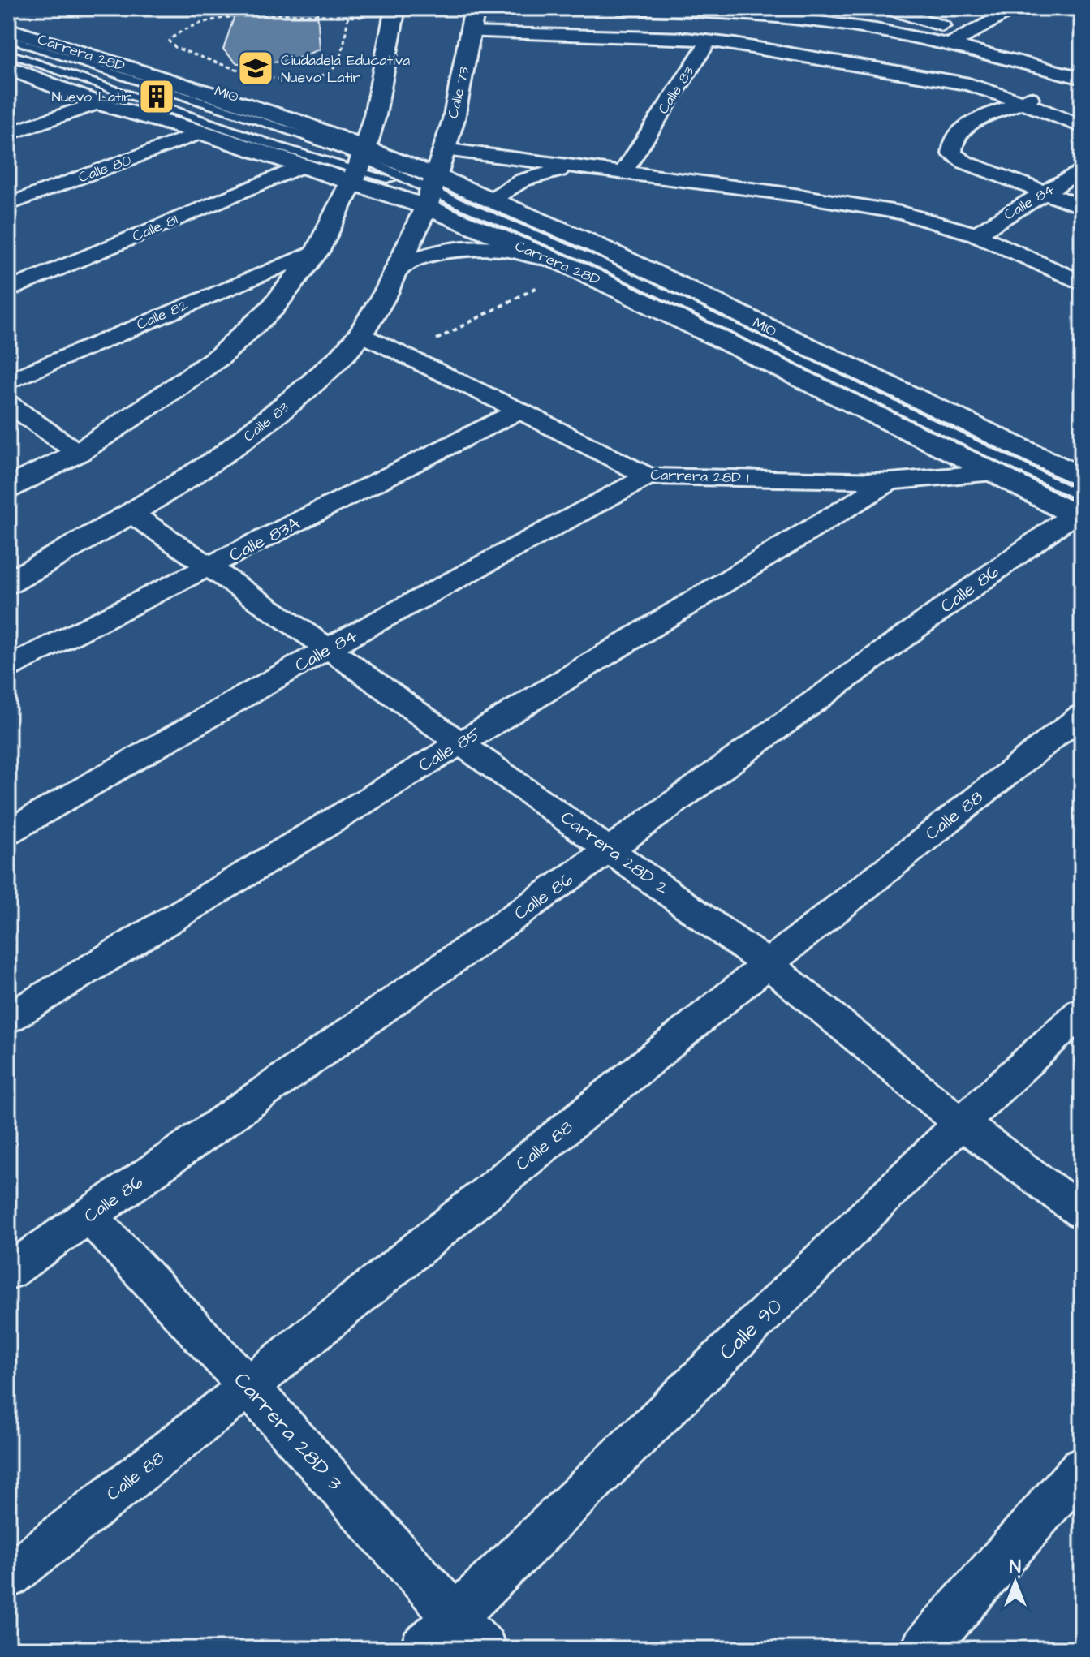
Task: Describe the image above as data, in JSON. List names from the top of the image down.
{
  "streets": {
    "street": [
      "Carrera 28D",
      "Calle 83",
      "Calle 73",
      "Calle 80",
      "Calle 84",
      "Calle 81",
      "Calle 82",
      "Carrera 28D 1",
      "Calle 83A",
      "Calle 86",
      "Calle 85",
      "Calle 88",
      "Carrera 28D 2",
      "Calle 90",
      "Carrera 28D 3"
    ],
    "lane": ["MIO"]
  },
  "crossings": [
    ["Carrera 28D", "Calle 83"],
    ["Carrera 28D", "Calle 73"],
    ["Carrera 28D", "MIO"],
    ["Carrera 28D", "Calle 80"],
    ["Carrera 28D", "Calle 81"],
    ["Carrera 28D", "Carrera 28D 1"],
    ["Carrera 28D", "Calle 86"],
    ["Calle 83", "Calle 73"],
    ["Calle 83", "MIO"],
    ["Calle 83", "Carrera 28D 1"],
    ["Calle 83", "Carrera 28D 2"],
    ["Calle 73", "MIO"],
    ["MIO", "Calle 86"],
    ["Calle 84", "Carrera 28D 1"],
    ["Calle 84", "Carrera 28D 2"],
    ["Carrera 28D 1", "Calle 83A"],
    ["Carrera 28D 1", "Calle 85"],
    ["Calle 83A", "Carrera 28D 2"],
    ["Calle 86", "Carrera 28D 2"],
    ["Calle 86", "Carrera 28D 3"],
    ["Calle 85", "Carrera 28D 2"],
    ["Calle 88", "Carrera 28D 2"],
    ["Calle 88", "Carrera 28D 3"],
    ["Carrera 28D 2", "Calle 90"],
    ["Calle 90", "Carrera 28D 3"]
  ],
  "places": {
    "school or university": ["Ciudadela Educativa Nuevo Latir"],
    "building": ["Nuevo Latir"]
  },
  "north": "top"
}
